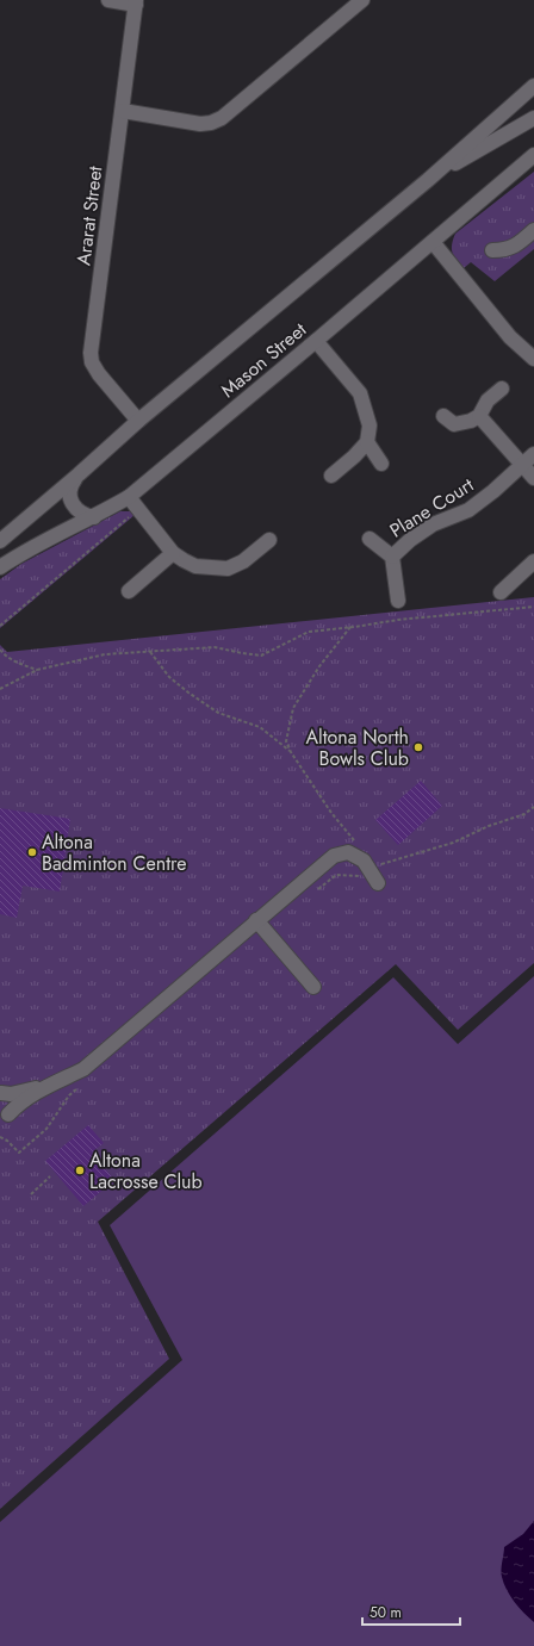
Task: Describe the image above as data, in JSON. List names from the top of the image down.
{
  "streets": {
    "street": ["Ararat Street", "Mason Street", "Plane Court"]
  },
  "crossings": [
    ["Ararat Street", "Mason Street"]
  ],
  "places": ["Altona North Bowls Club", "Altona Badminton Centre", "Altona Lacrosse Club"],
  "scale_bar": "50 m"
}
